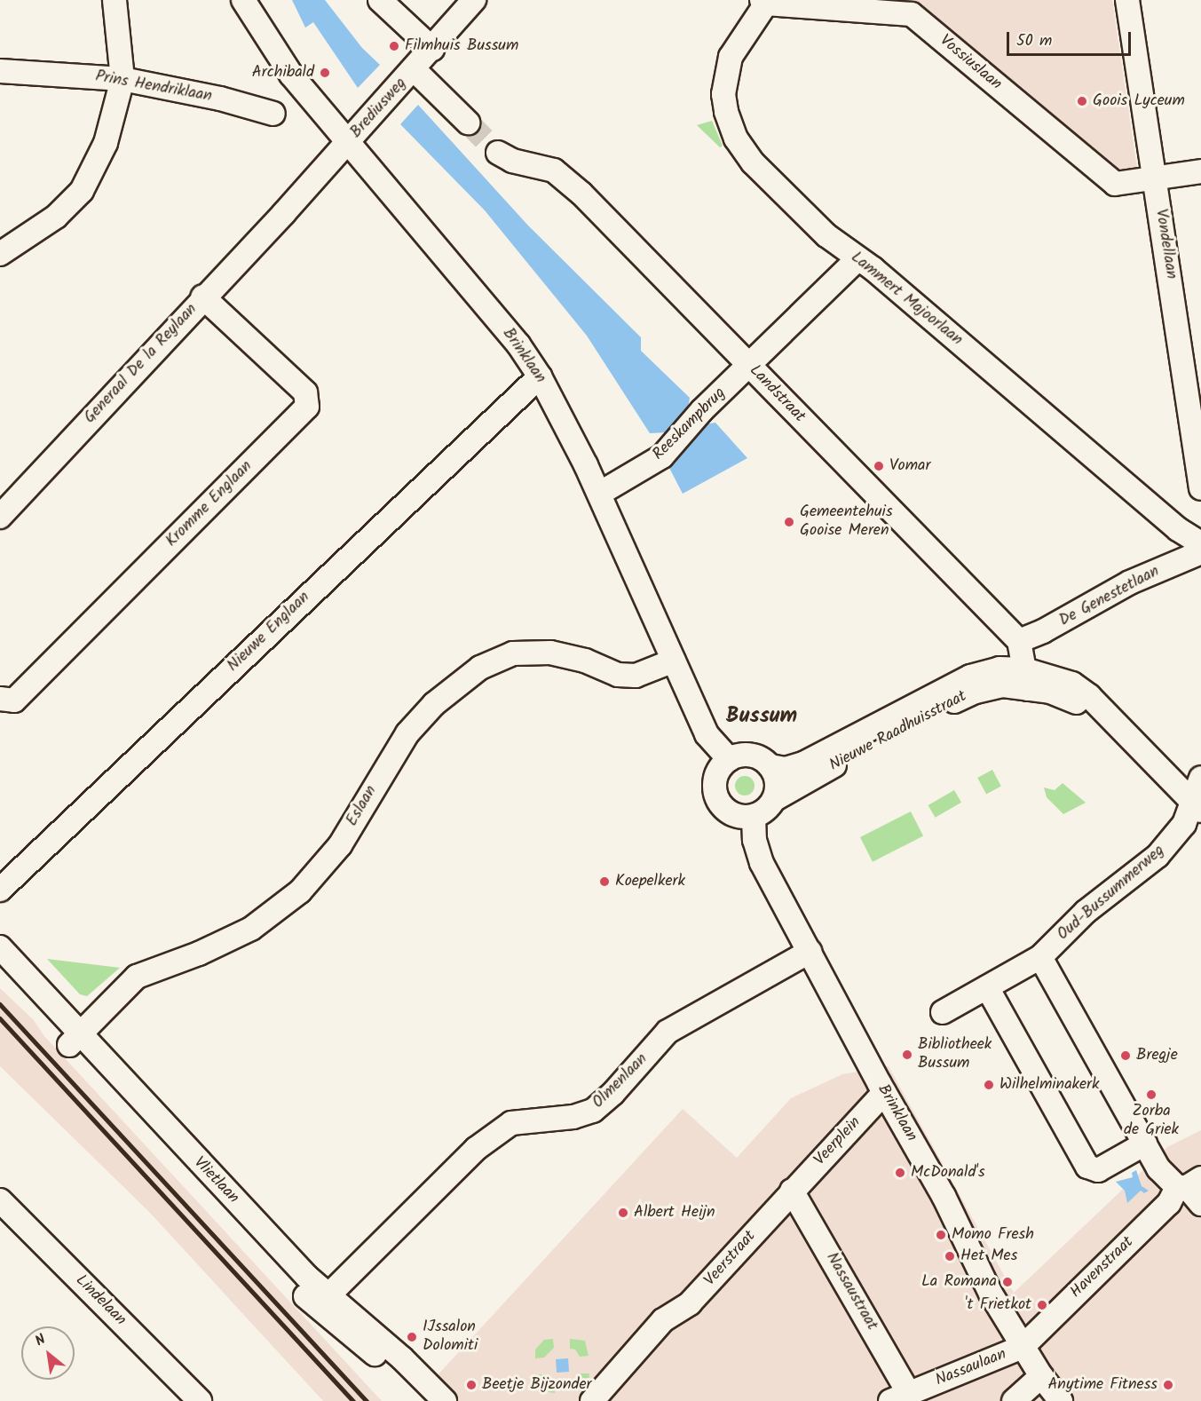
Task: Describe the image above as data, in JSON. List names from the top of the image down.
{
  "streets": {
    "street": [
      "Vossiuslaan",
      "Prins Hendriklaan",
      "Brediusweg",
      "Vondellaan",
      "Lammert Majoorlaan",
      "Brinklaan",
      "Generaal De la Reylaan",
      "Landstraat",
      "Reeskampbrug",
      "Kromme Englaan",
      "De Genestetlaan",
      "Nieuwe Englaan",
      "Nieuwe Raadhuisstraat",
      "Eslaan",
      "Oud-Bussummerweg",
      "Olmenlaan",
      "Veerplein",
      "Vlietlaan",
      "Veerstraat",
      "Havenstraat",
      "Nassaustraat",
      "Lindelaan",
      "Nassaulaan"
    ]
  },
  "crossings": [
    ["Vossiuslaan", "Vondellaan"],
    ["Vossiuslaan", "Lammert Majoorlaan"],
    ["Brediusweg", "Brinklaan"],
    ["Brediusweg", "Generaal De la Reylaan"],
    ["Lammert Majoorlaan", "Reeskampbrug"],
    ["Brinklaan", "Reeskampbrug"],
    ["Brinklaan", "Nieuwe Englaan"],
    ["Brinklaan", "Nieuwe Raadhuisstraat"],
    ["Brinklaan", "Eslaan"],
    ["Brinklaan", "Olmenlaan"],
    ["Brinklaan", "Veerplein"],
    ["Brinklaan", "Havenstraat"],
    ["Brinklaan", "Nassaulaan"],
    ["Generaal De la Reylaan", "Kromme Englaan"],
    ["Landstraat", "Reeskampbrug"],
    ["Landstraat", "De Genestetlaan"],
    ["Eslaan", "Vlietlaan"],
    ["Olmenlaan", "Vlietlaan"],
    ["Veerplein", "Veerstraat"],
    ["Veerplein", "Nassaustraat"],
    ["Veerstraat", "Nassaustraat"],
    ["Havenstraat", "Nassaulaan"],
    ["Nassaustraat", "Nassaulaan"]
  ],
  "districts": ["Bussum"],
  "places": [
    "Filmhuis Bussum",
    "Archibald",
    "Goois Lyceum",
    "Vomar",
    "Gemeentehuis Gooise Meren",
    "Koepelkerk",
    "Bibliotheek Bussum",
    "Bregje",
    "Wilhelminakerk",
    "Zorba de Griek",
    "McDonald's",
    "Albert Heijn",
    "Momo Fresh",
    "Het Mes",
    "La Romana",
    "'t Frietkot",
    "IJssalon Dolomiti",
    "Beetje Bijzonder",
    "Anytime Fitness"
  ],
  "scale_bar": "50 m",
  "north": "top left"
}
